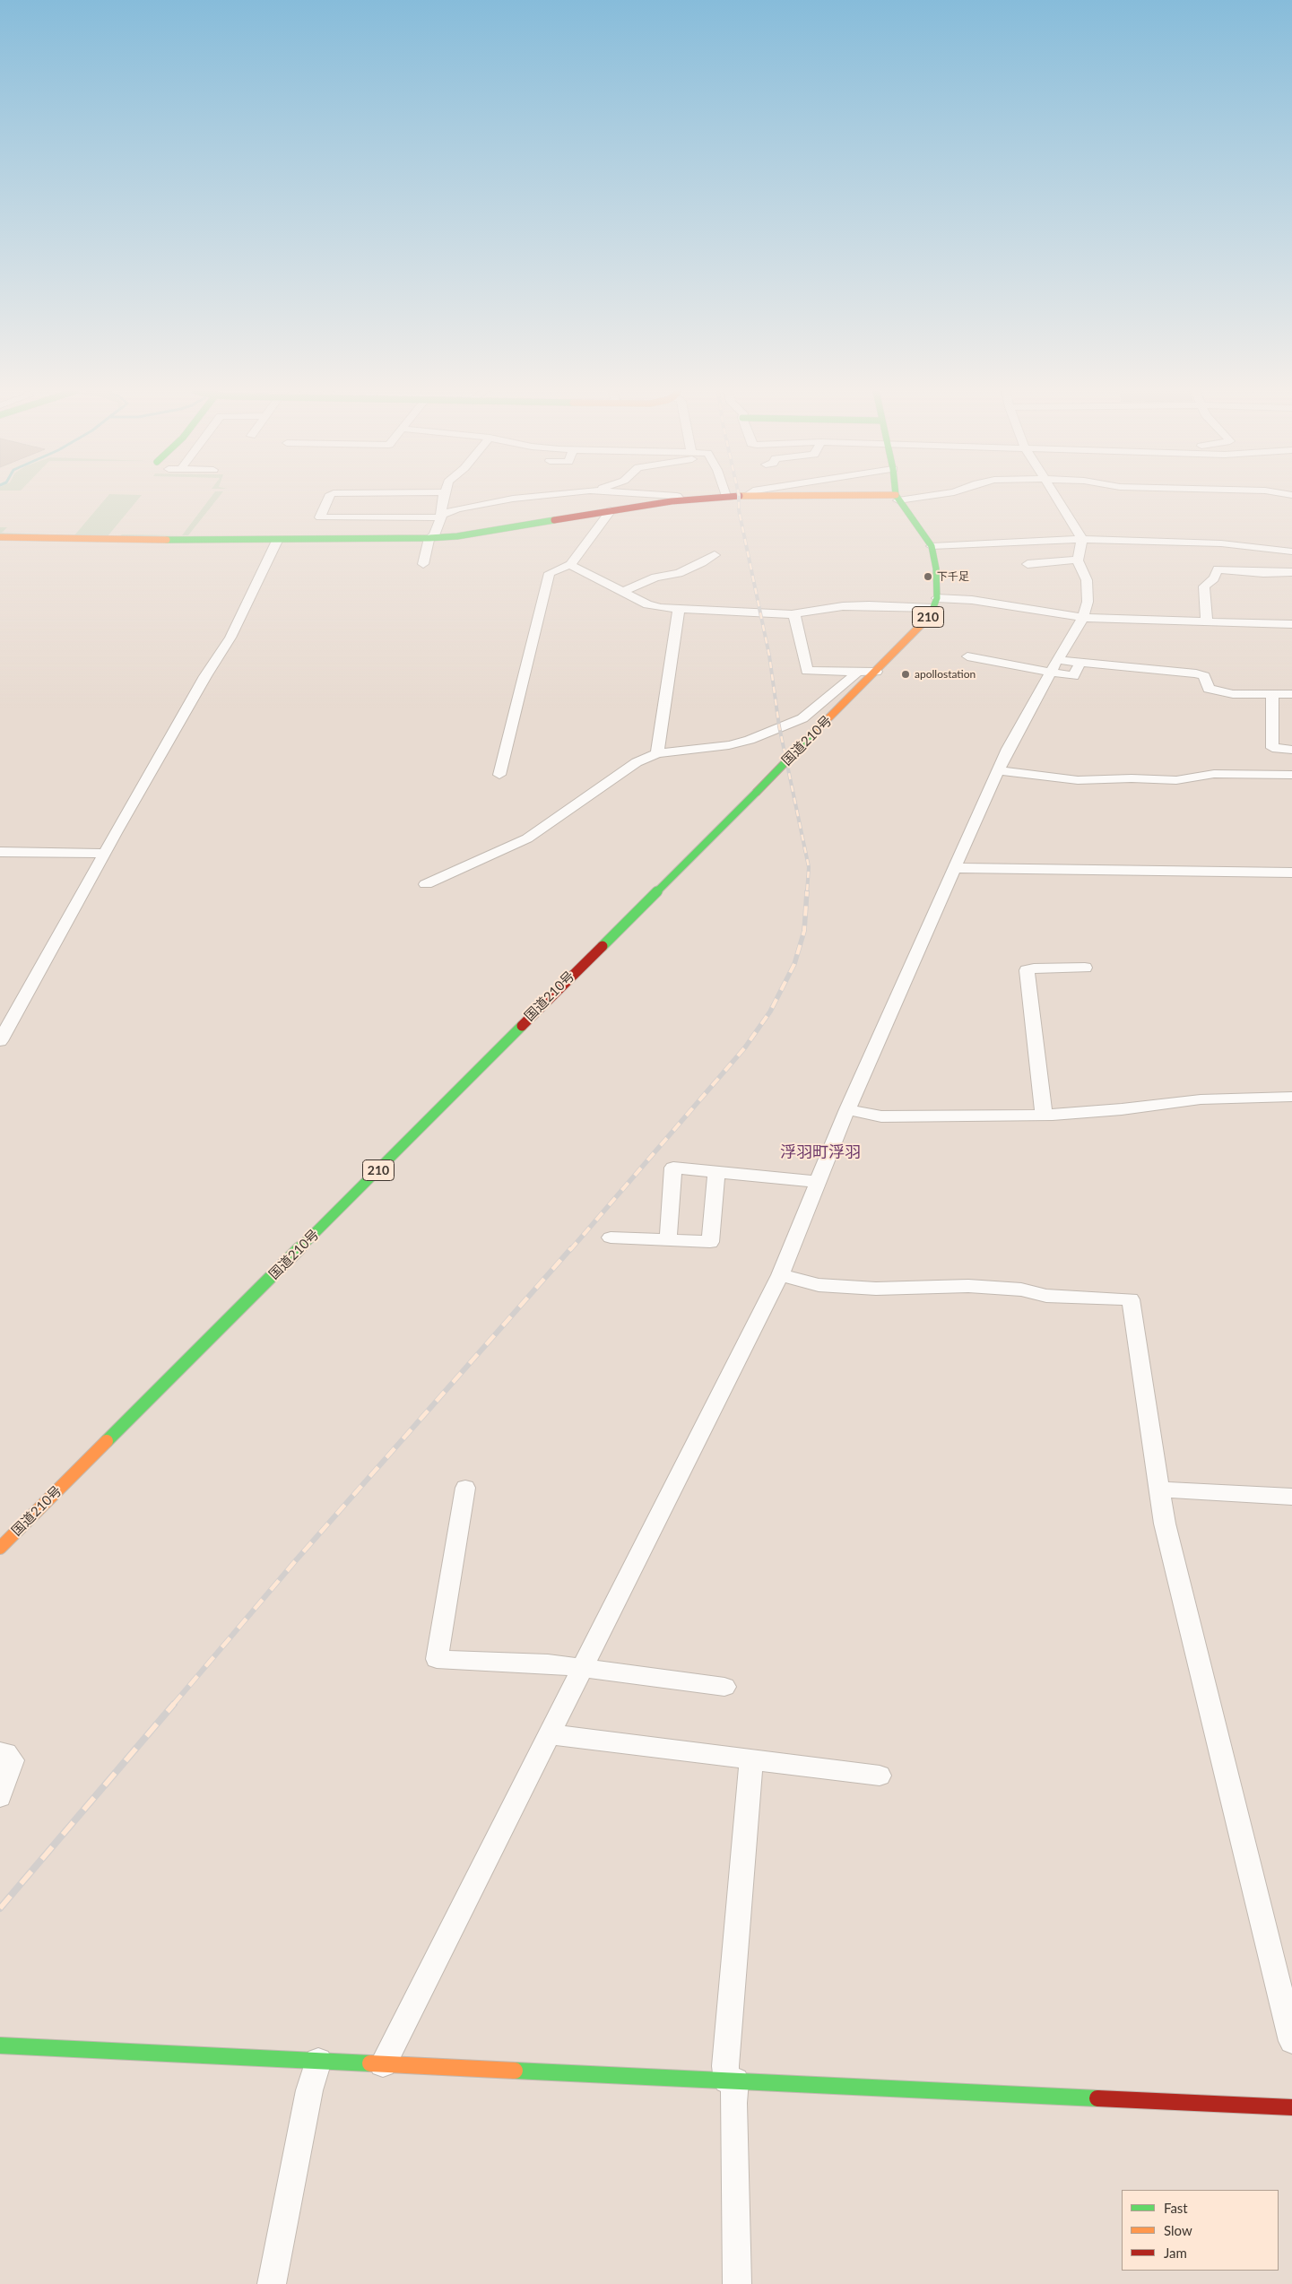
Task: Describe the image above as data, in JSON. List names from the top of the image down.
{
  "streets": {
    "main road": ["210", "国道210号"]
  },
  "crossings": [
    ["210", "国道210号"]
  ],
  "districts": ["浮羽町浮羽"],
  "places": ["下千足", "apollostation"],
  "legend": ["Fast", "Slow", "Jam"]
}
